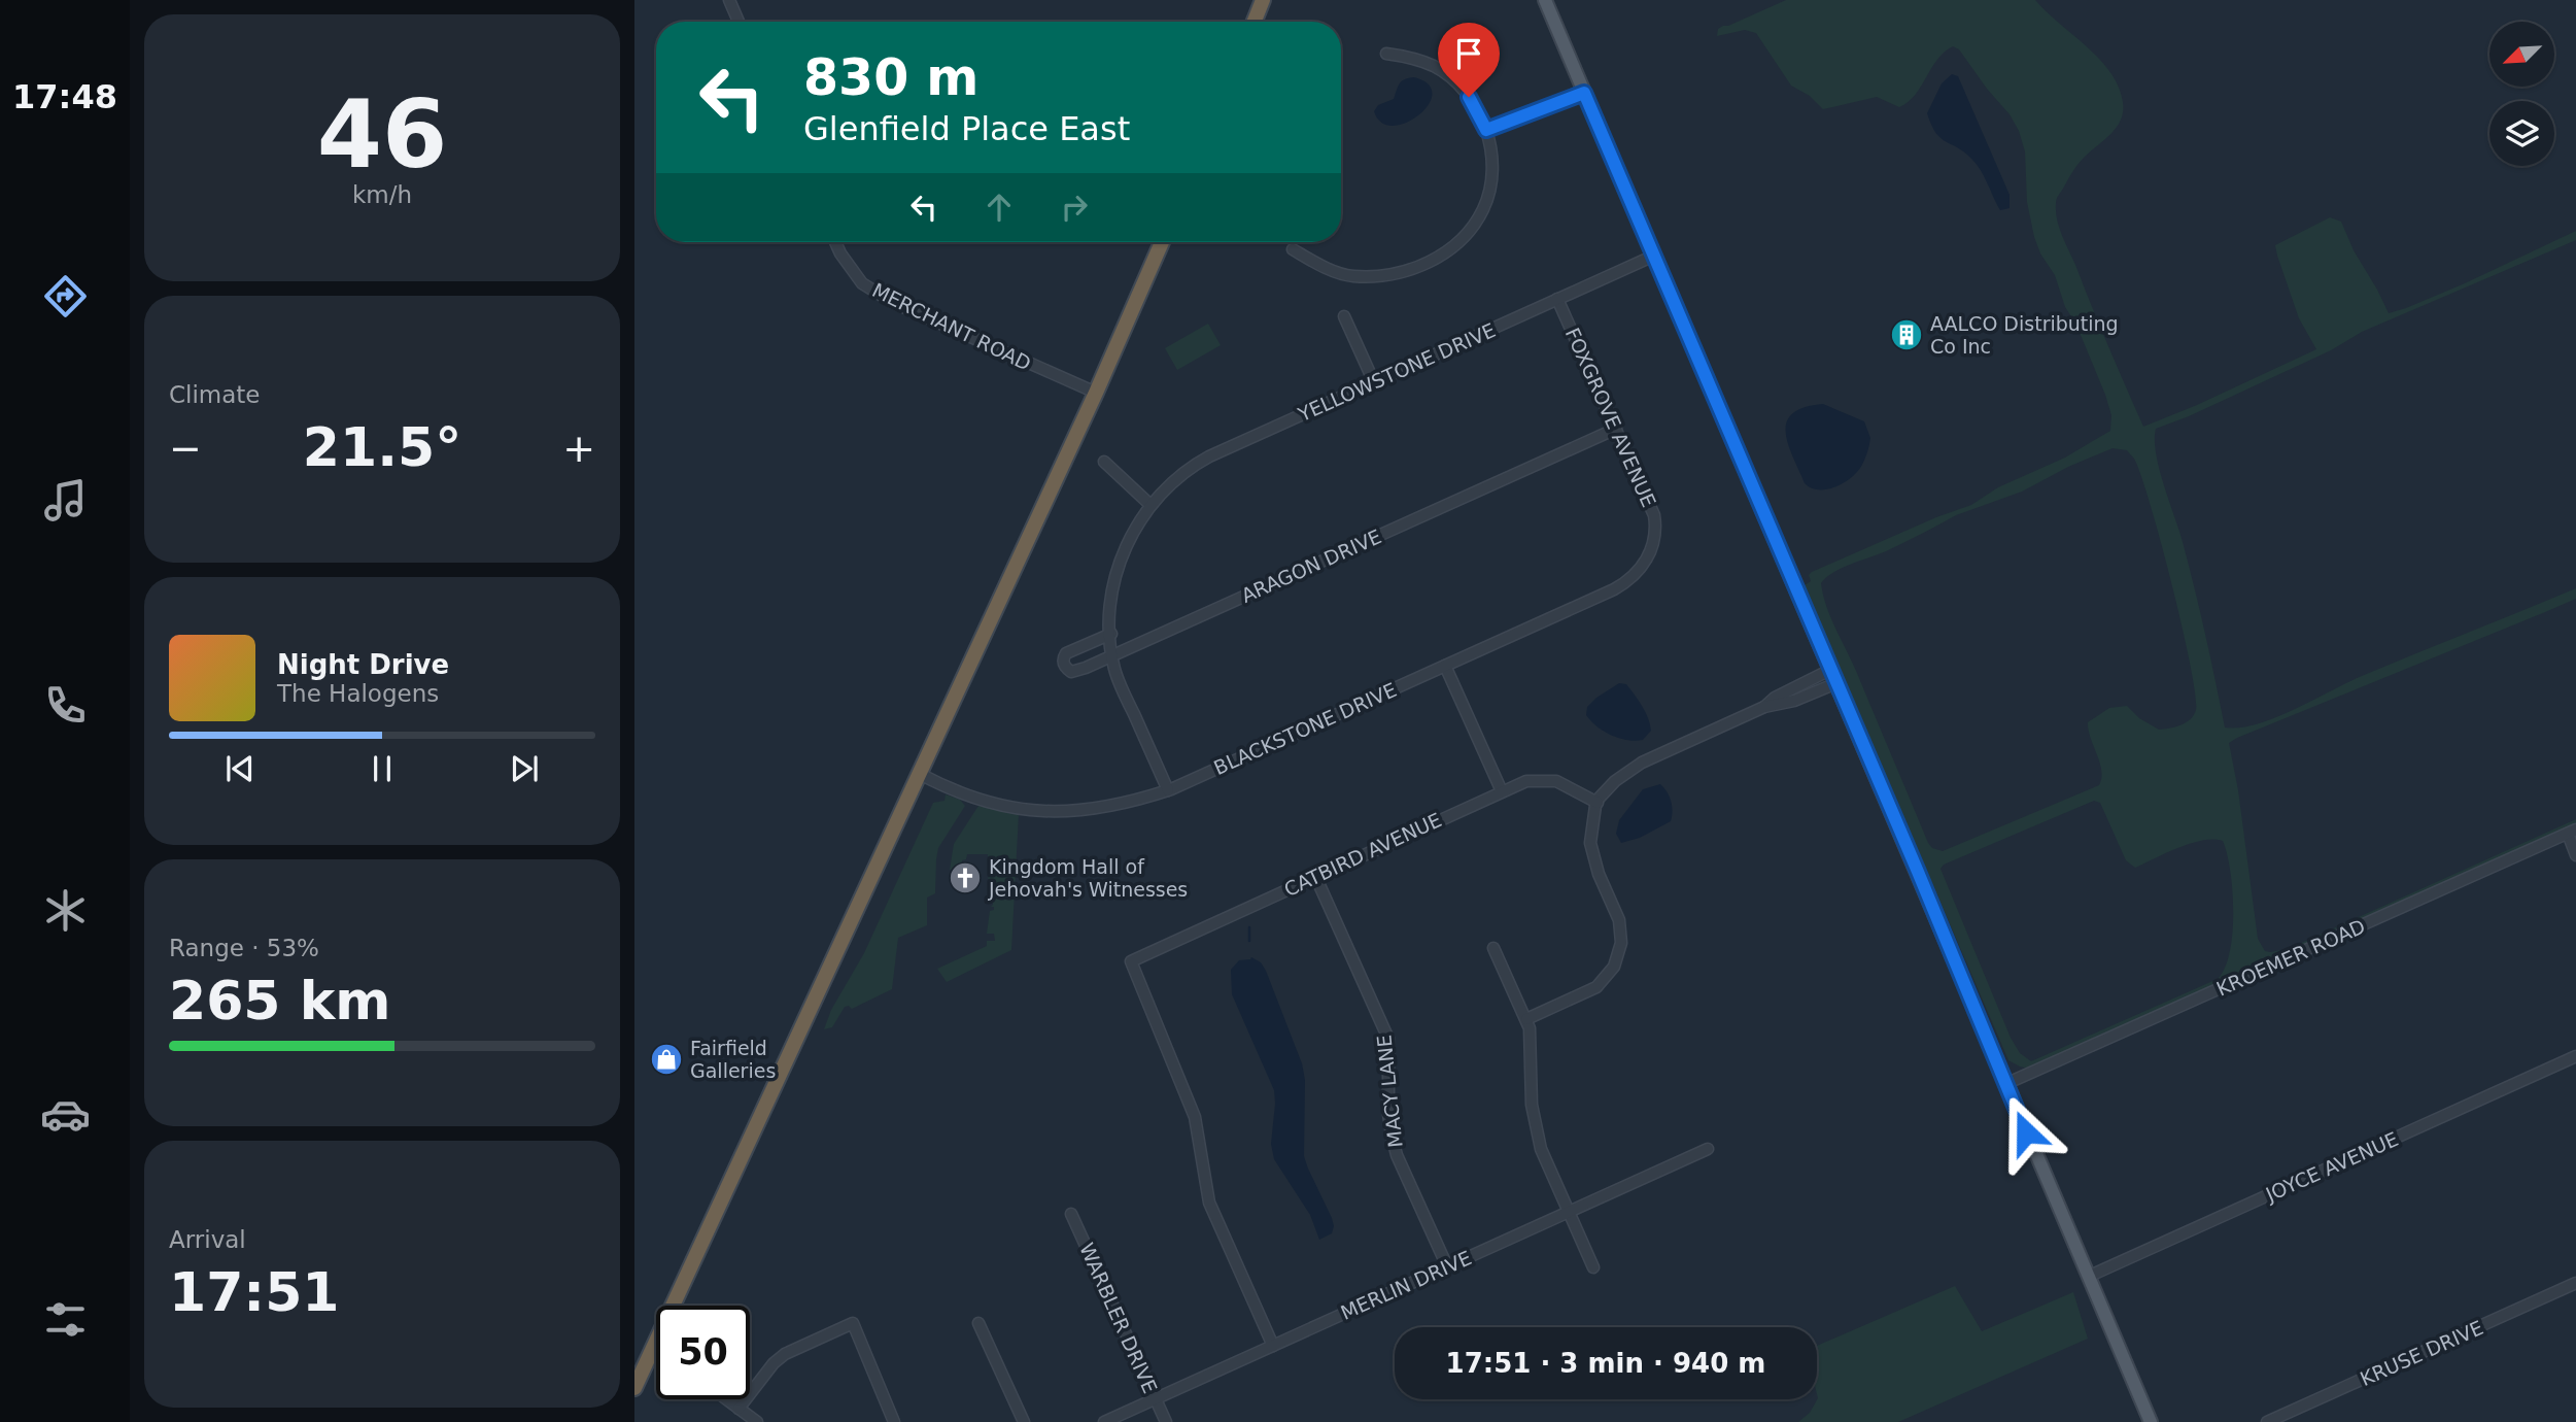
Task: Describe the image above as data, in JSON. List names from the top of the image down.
{
  "streets": {
    "street": [
      "MERCHANT ROAD",
      "YELLOWSTONE DRIVE",
      "FOXGROVE AVENUE",
      "ARAGON DRIVE",
      "BLACKSTONE DRIVE",
      "CATBIRD AVENUE",
      "KROEMER ROAD",
      "MACY LANE",
      "JOYCE AVENUE",
      "MERLIN DRIVE",
      "WARBLER DRIVE",
      "KRUSE DRIVE"
    ]
  },
  "crossings": [
    ["YELLOWSTONE DRIVE", "FOXGROVE AVENUE"],
    ["YELLOWSTONE DRIVE", "ARAGON DRIVE"],
    ["YELLOWSTONE DRIVE", "BLACKSTONE DRIVE"],
    ["FOXGROVE AVENUE", "ARAGON DRIVE"],
    ["FOXGROVE AVENUE", "BLACKSTONE DRIVE"],
    ["CATBIRD AVENUE", "MACY LANE"],
    ["CATBIRD AVENUE", "MERLIN DRIVE"],
    ["MACY LANE", "MERLIN DRIVE"],
    ["MERLIN DRIVE", "WARBLER DRIVE"]
  ],
  "places": {
    "building": ["AALCO Distributing Co Inc"],
    "church": ["Kingdom Hall of Jehovah's Witnesses"],
    "shop": ["Fairfield Galleries"]
  },
  "north": "bottom left",
  "page": {
    "tabs": "17:48",
    "tile": [
      ["46", "km/h"],
      "Climate",
      ["Range · 53%", "265 km"],
      ["Arrival", "17:51"]
    ],
    "turn": ["830 m", "Glenfield Place East"],
    "heat": ["−", "21.5°", "+"],
    "song": ["Night Drive", "The Halogens"],
    "limit": "50",
    "trip": "17:51 · 3 min · 940 m"
  }
}
